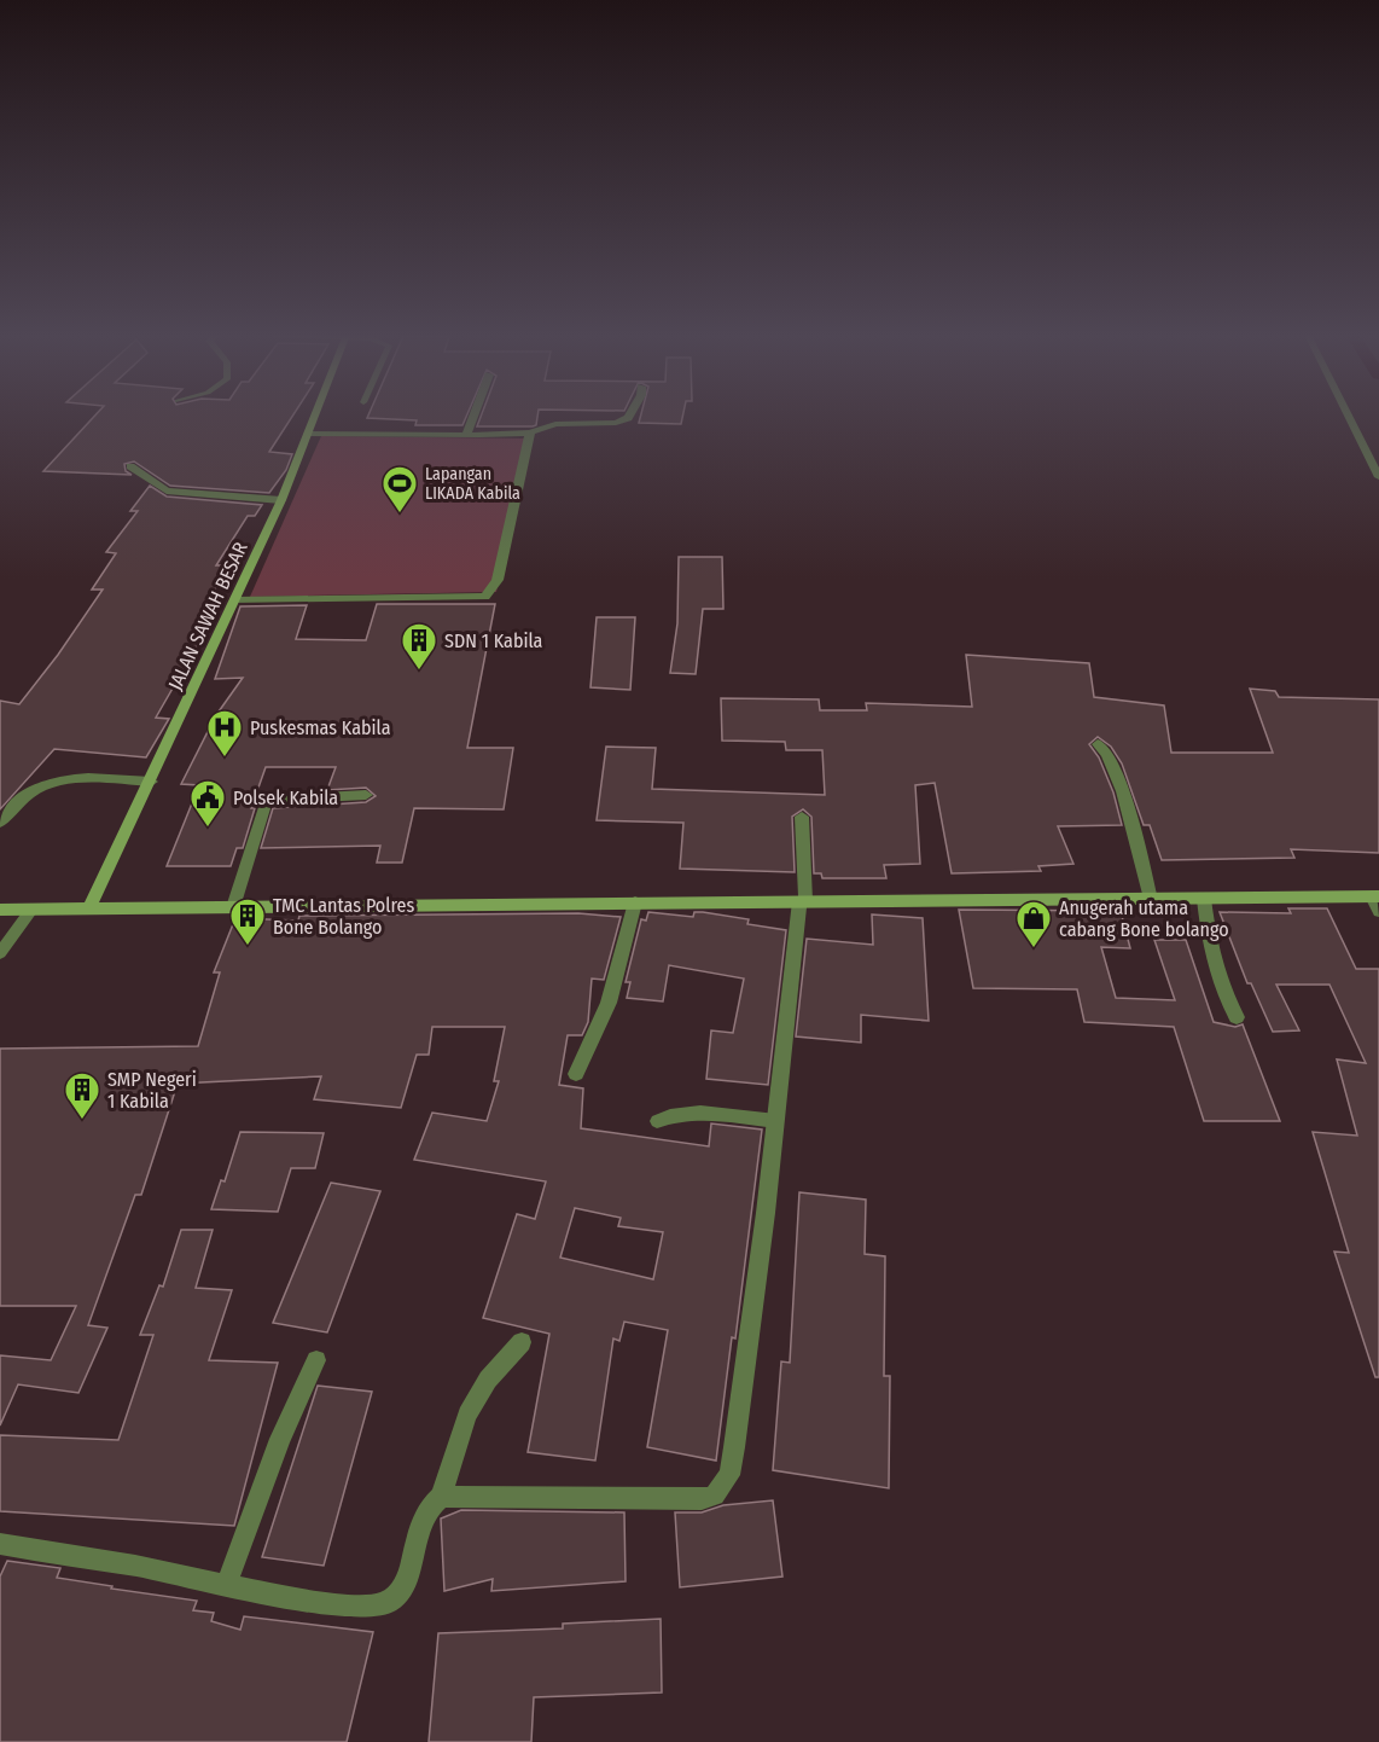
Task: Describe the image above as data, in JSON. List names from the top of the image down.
{
  "streets": {
    "main road": ["JALAN SAWAH BESAR"]
  },
  "places": {
    "sports": ["Lapangan LIKADA Kabila"],
    "building": ["SDN 1 Kabila", "TMC Lantas Polres Bone Bolango", "SMP Negeri 1 Kabila"],
    "hospital": ["Puskesmas Kabila"],
    "public building": ["Polsek Kabila"],
    "shop": ["Anugerah utama cabang Bone bolango"]
  }
}
